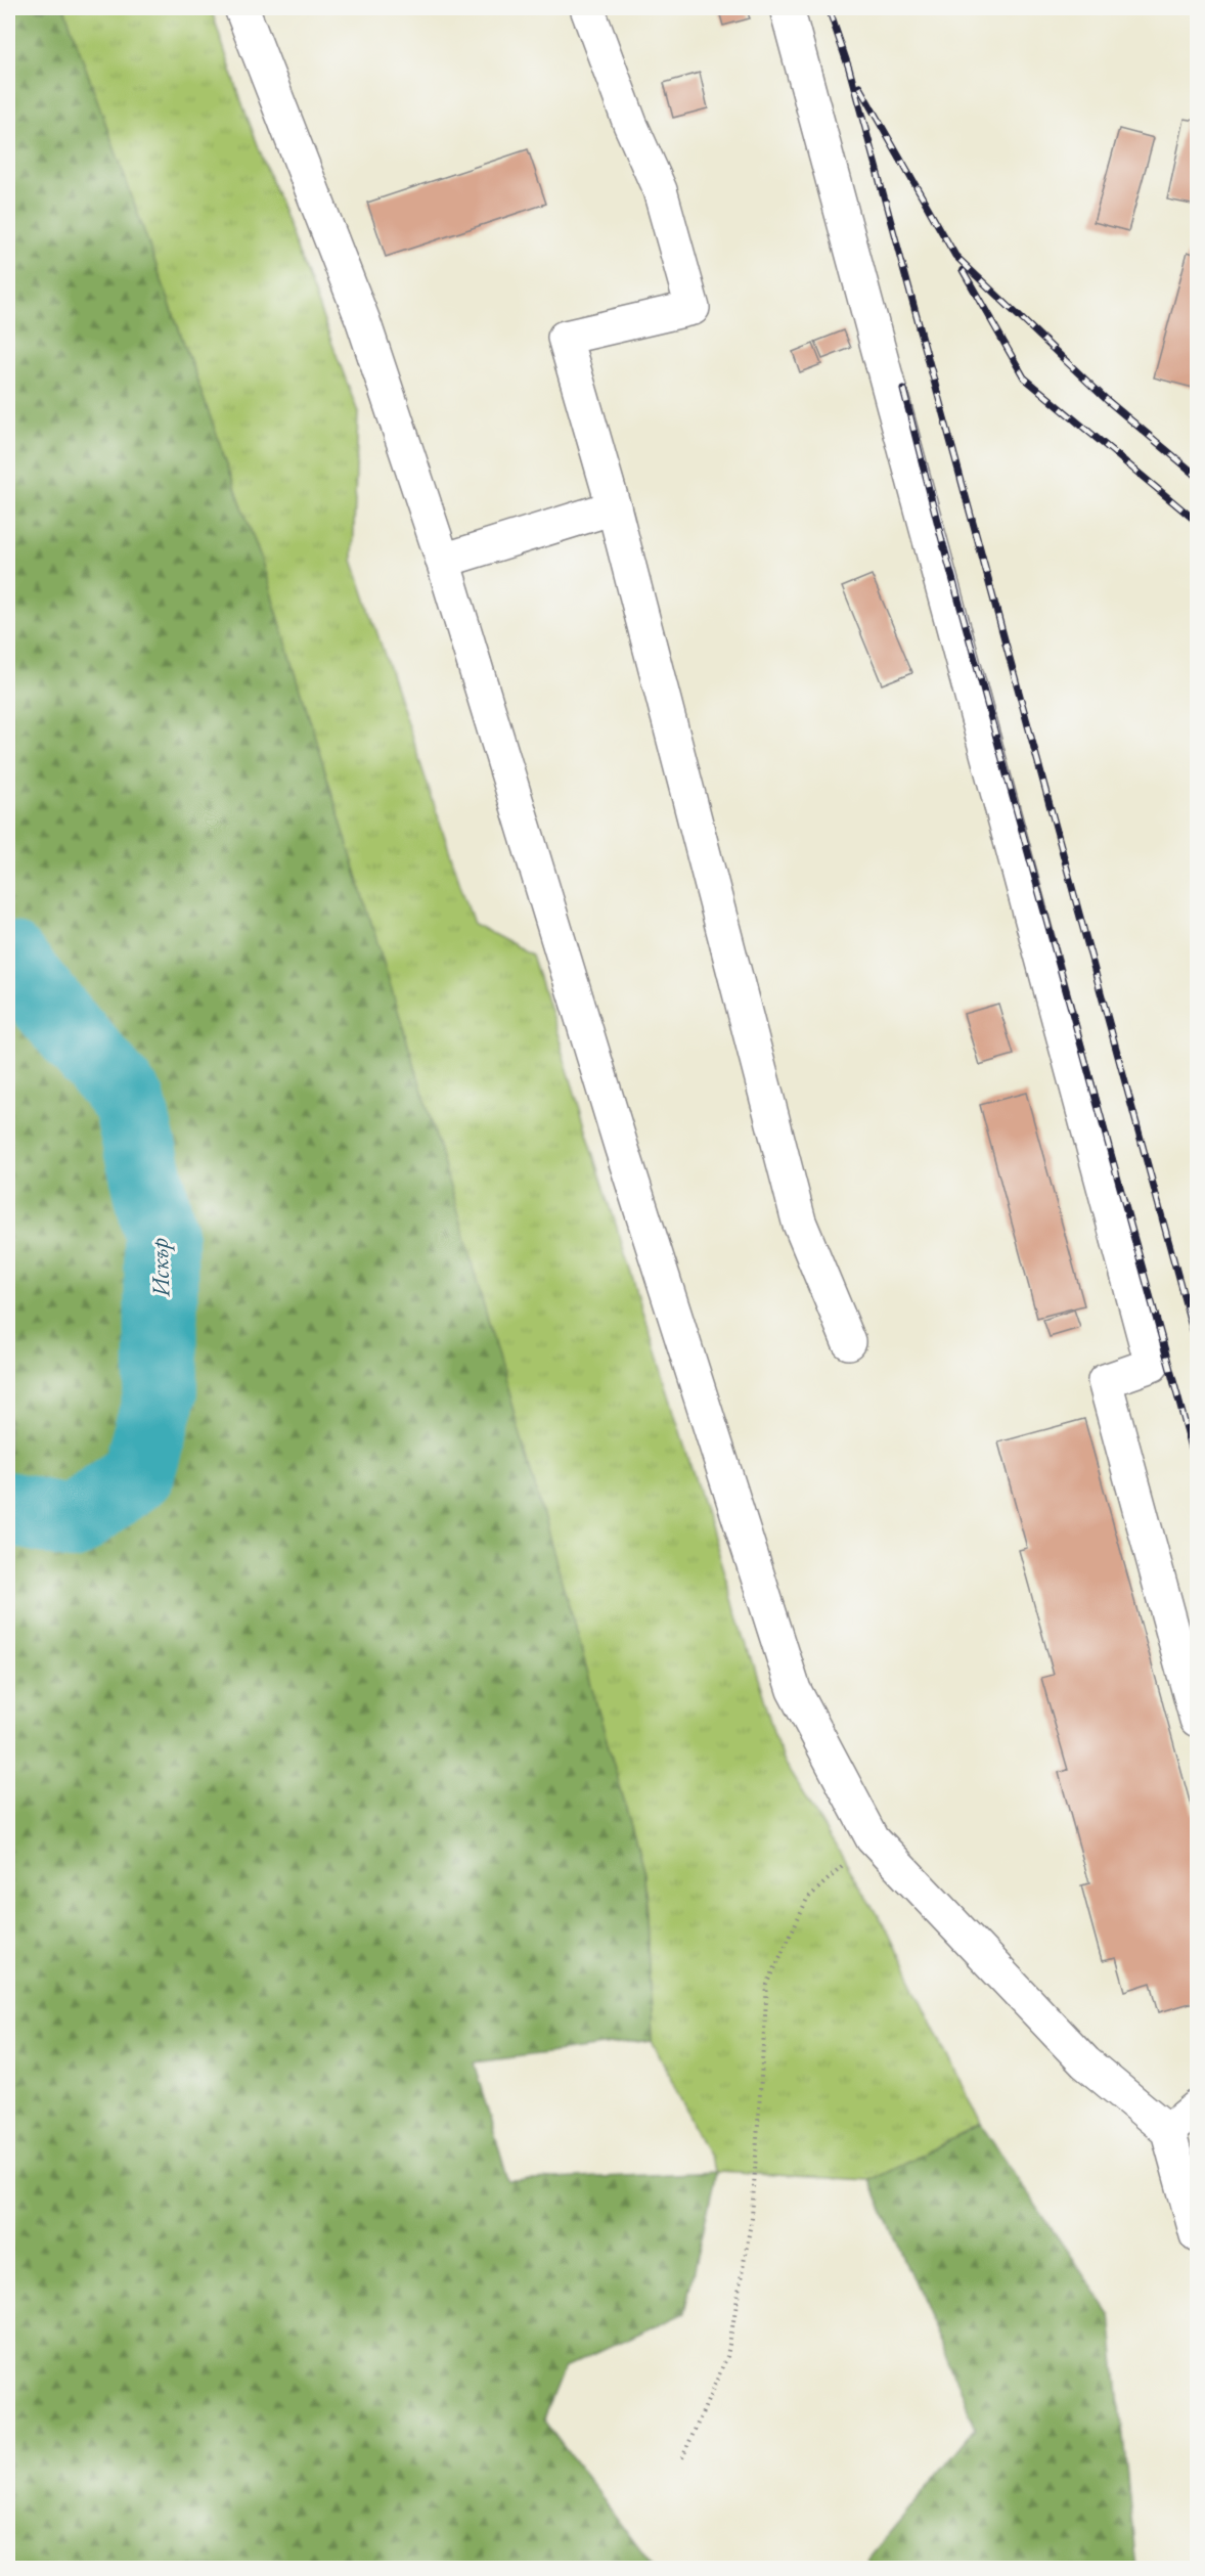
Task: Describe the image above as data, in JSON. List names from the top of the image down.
{
  "water": ["Искър"]
}
